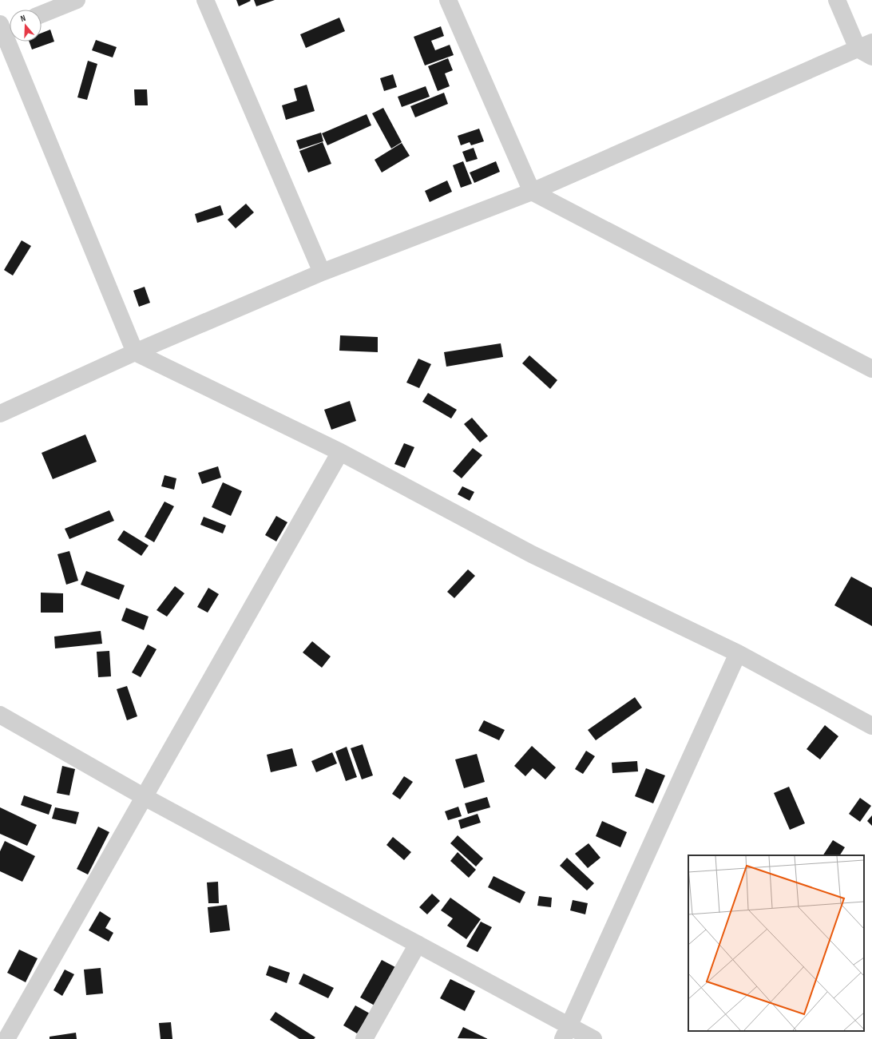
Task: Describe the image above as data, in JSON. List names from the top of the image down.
{
  "north": "top"
}
